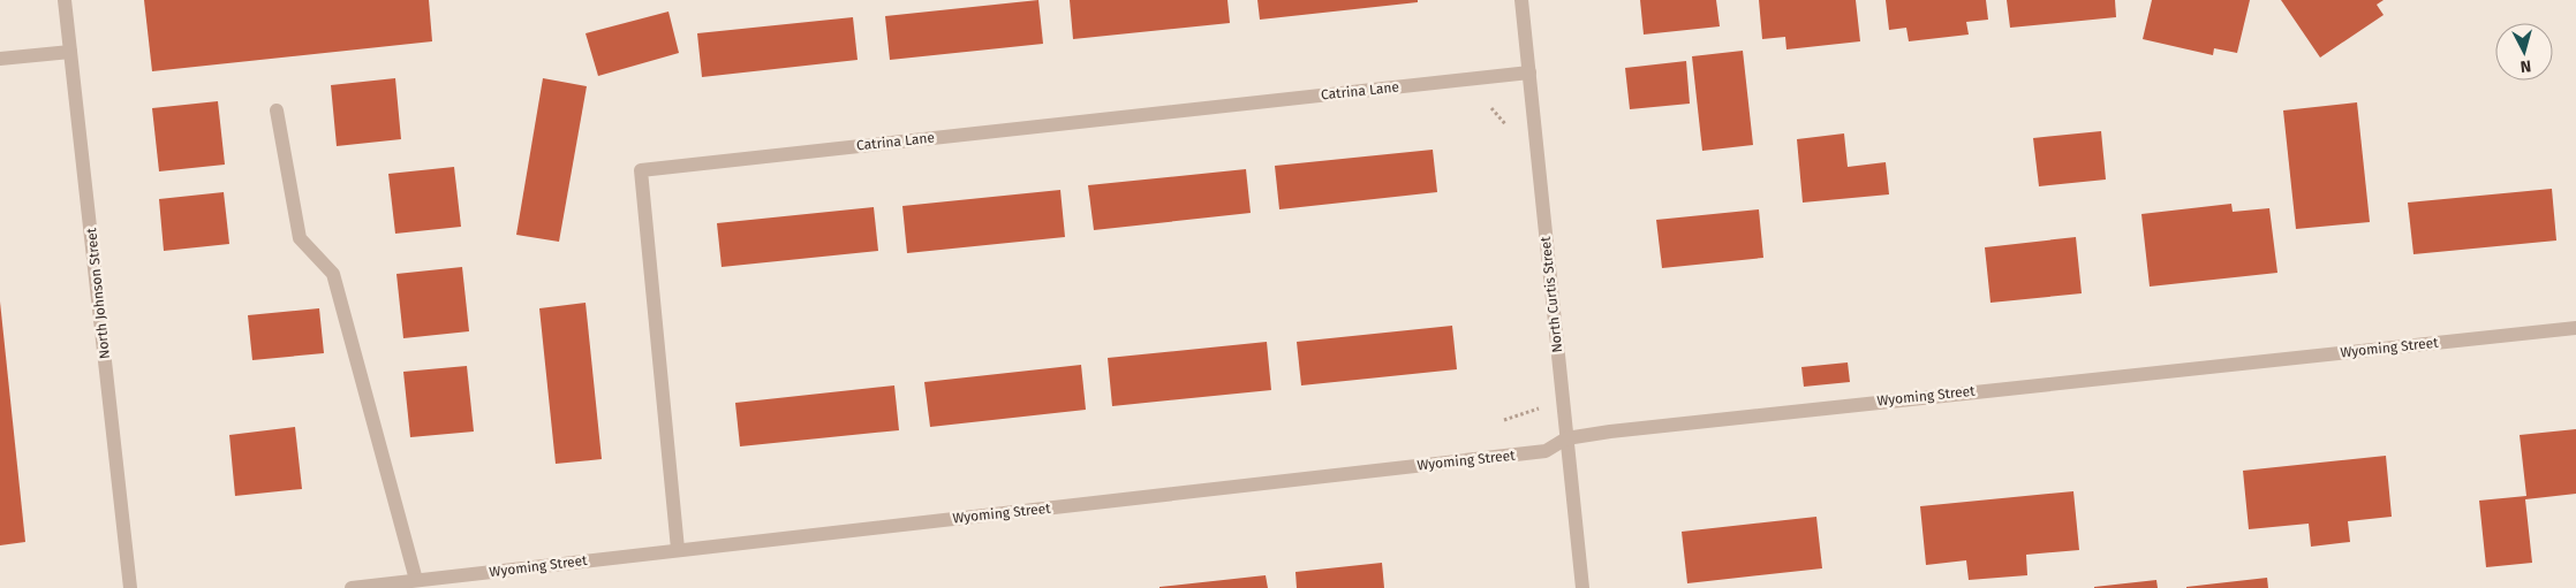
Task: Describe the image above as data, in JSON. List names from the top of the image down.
{
  "streets": {
    "street": [
      "Catrina Lane",
      "North Johnson Street",
      "North Curtis Street",
      "Wyoming Street"
    ]
  },
  "crossings": [
    ["Catrina Lane", "North Curtis Street"],
    ["Catrina Lane", "Wyoming Street"],
    ["North Curtis Street", "Wyoming Street"]
  ],
  "north": "bottom"
}
